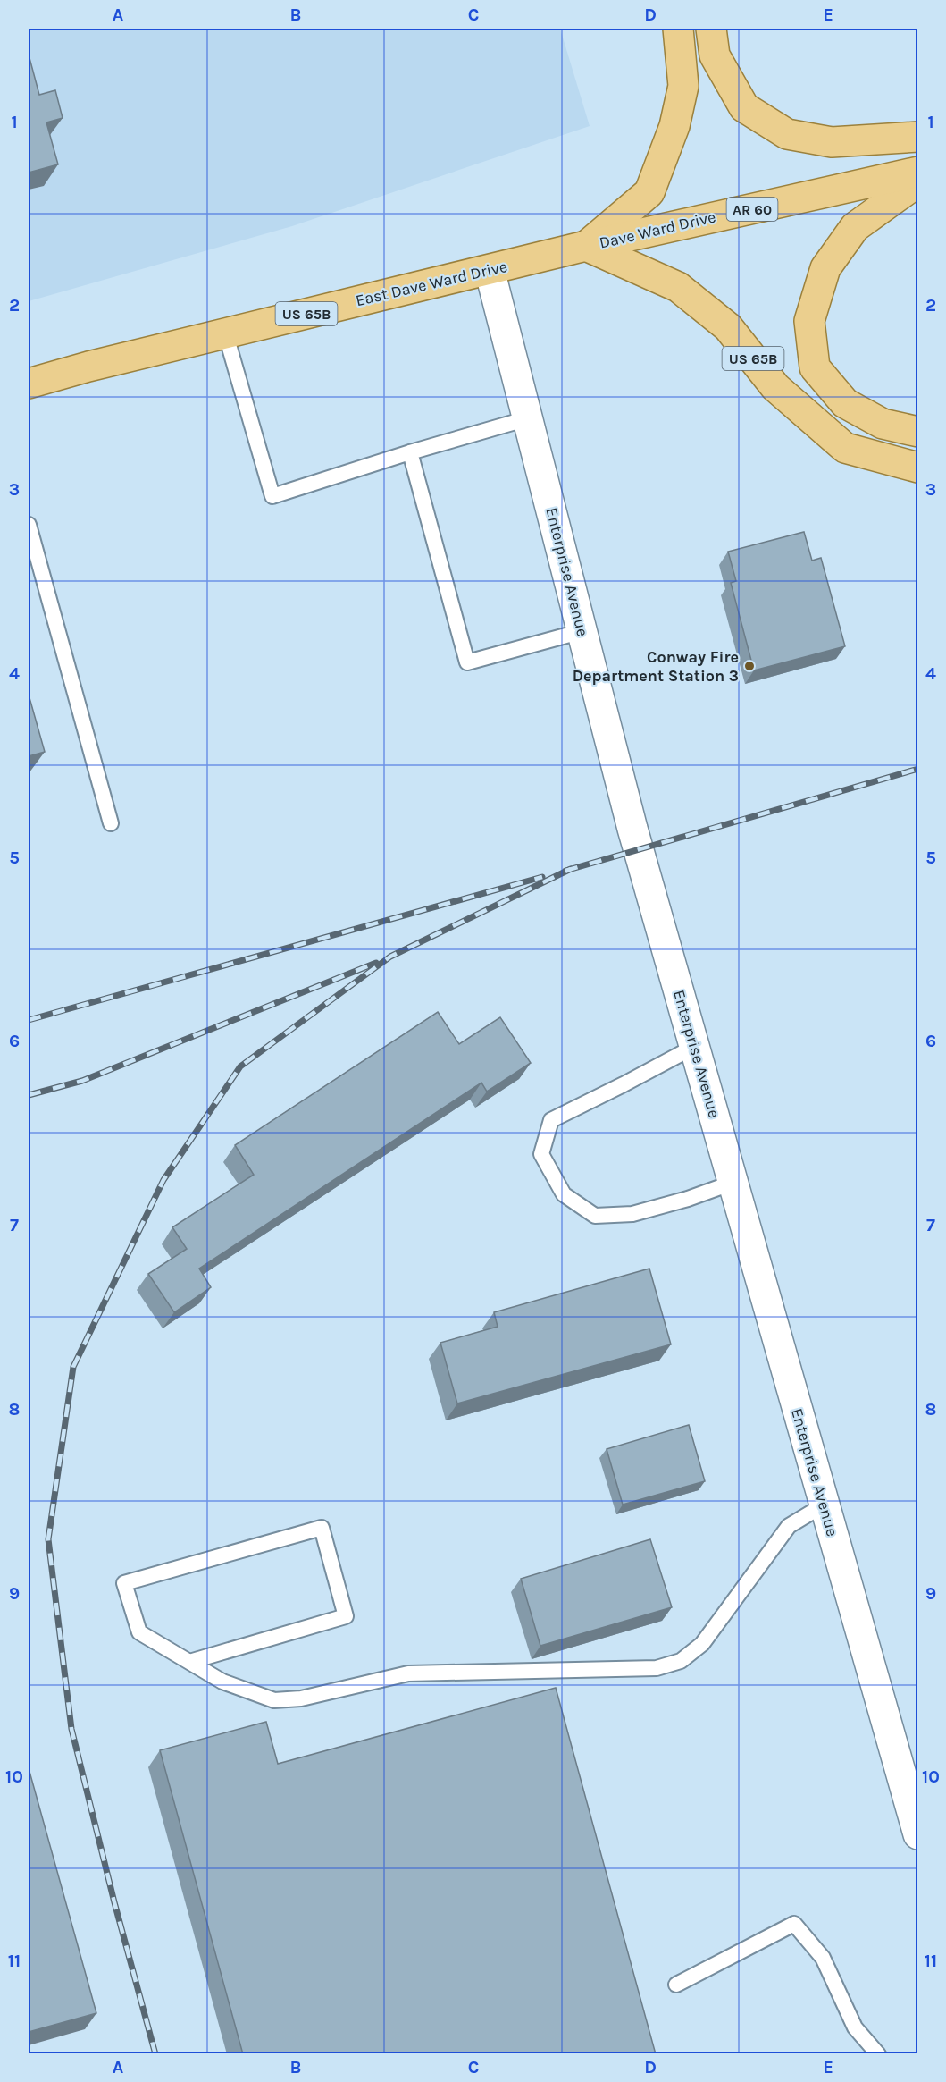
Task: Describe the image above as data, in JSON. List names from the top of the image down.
{
  "streets": {
    "main road": [
      "AR 60",
      "Dave Ward Drive",
      "East Dave Ward Drive",
      "US 65B"
    ],
    "street": ["Enterprise Avenue"]
  },
  "crossings": [
    ["Dave Ward Drive", "East Dave Ward Drive"],
    ["Dave Ward Drive", "US 65B"],
    ["East Dave Ward Drive", "US 65B"],
    ["East Dave Ward Drive", "Enterprise Avenue"]
  ],
  "places": ["Conway Fire Department Station 3"],
  "grid": {
    "columns": [
      "A",
      "B",
      "C",
      "D",
      "E"
    ],
    "rows": [
      "1",
      "2",
      "3",
      "4",
      "5",
      "6",
      "7",
      "8",
      "9",
      "10",
      "11"
    ]
  }
}
